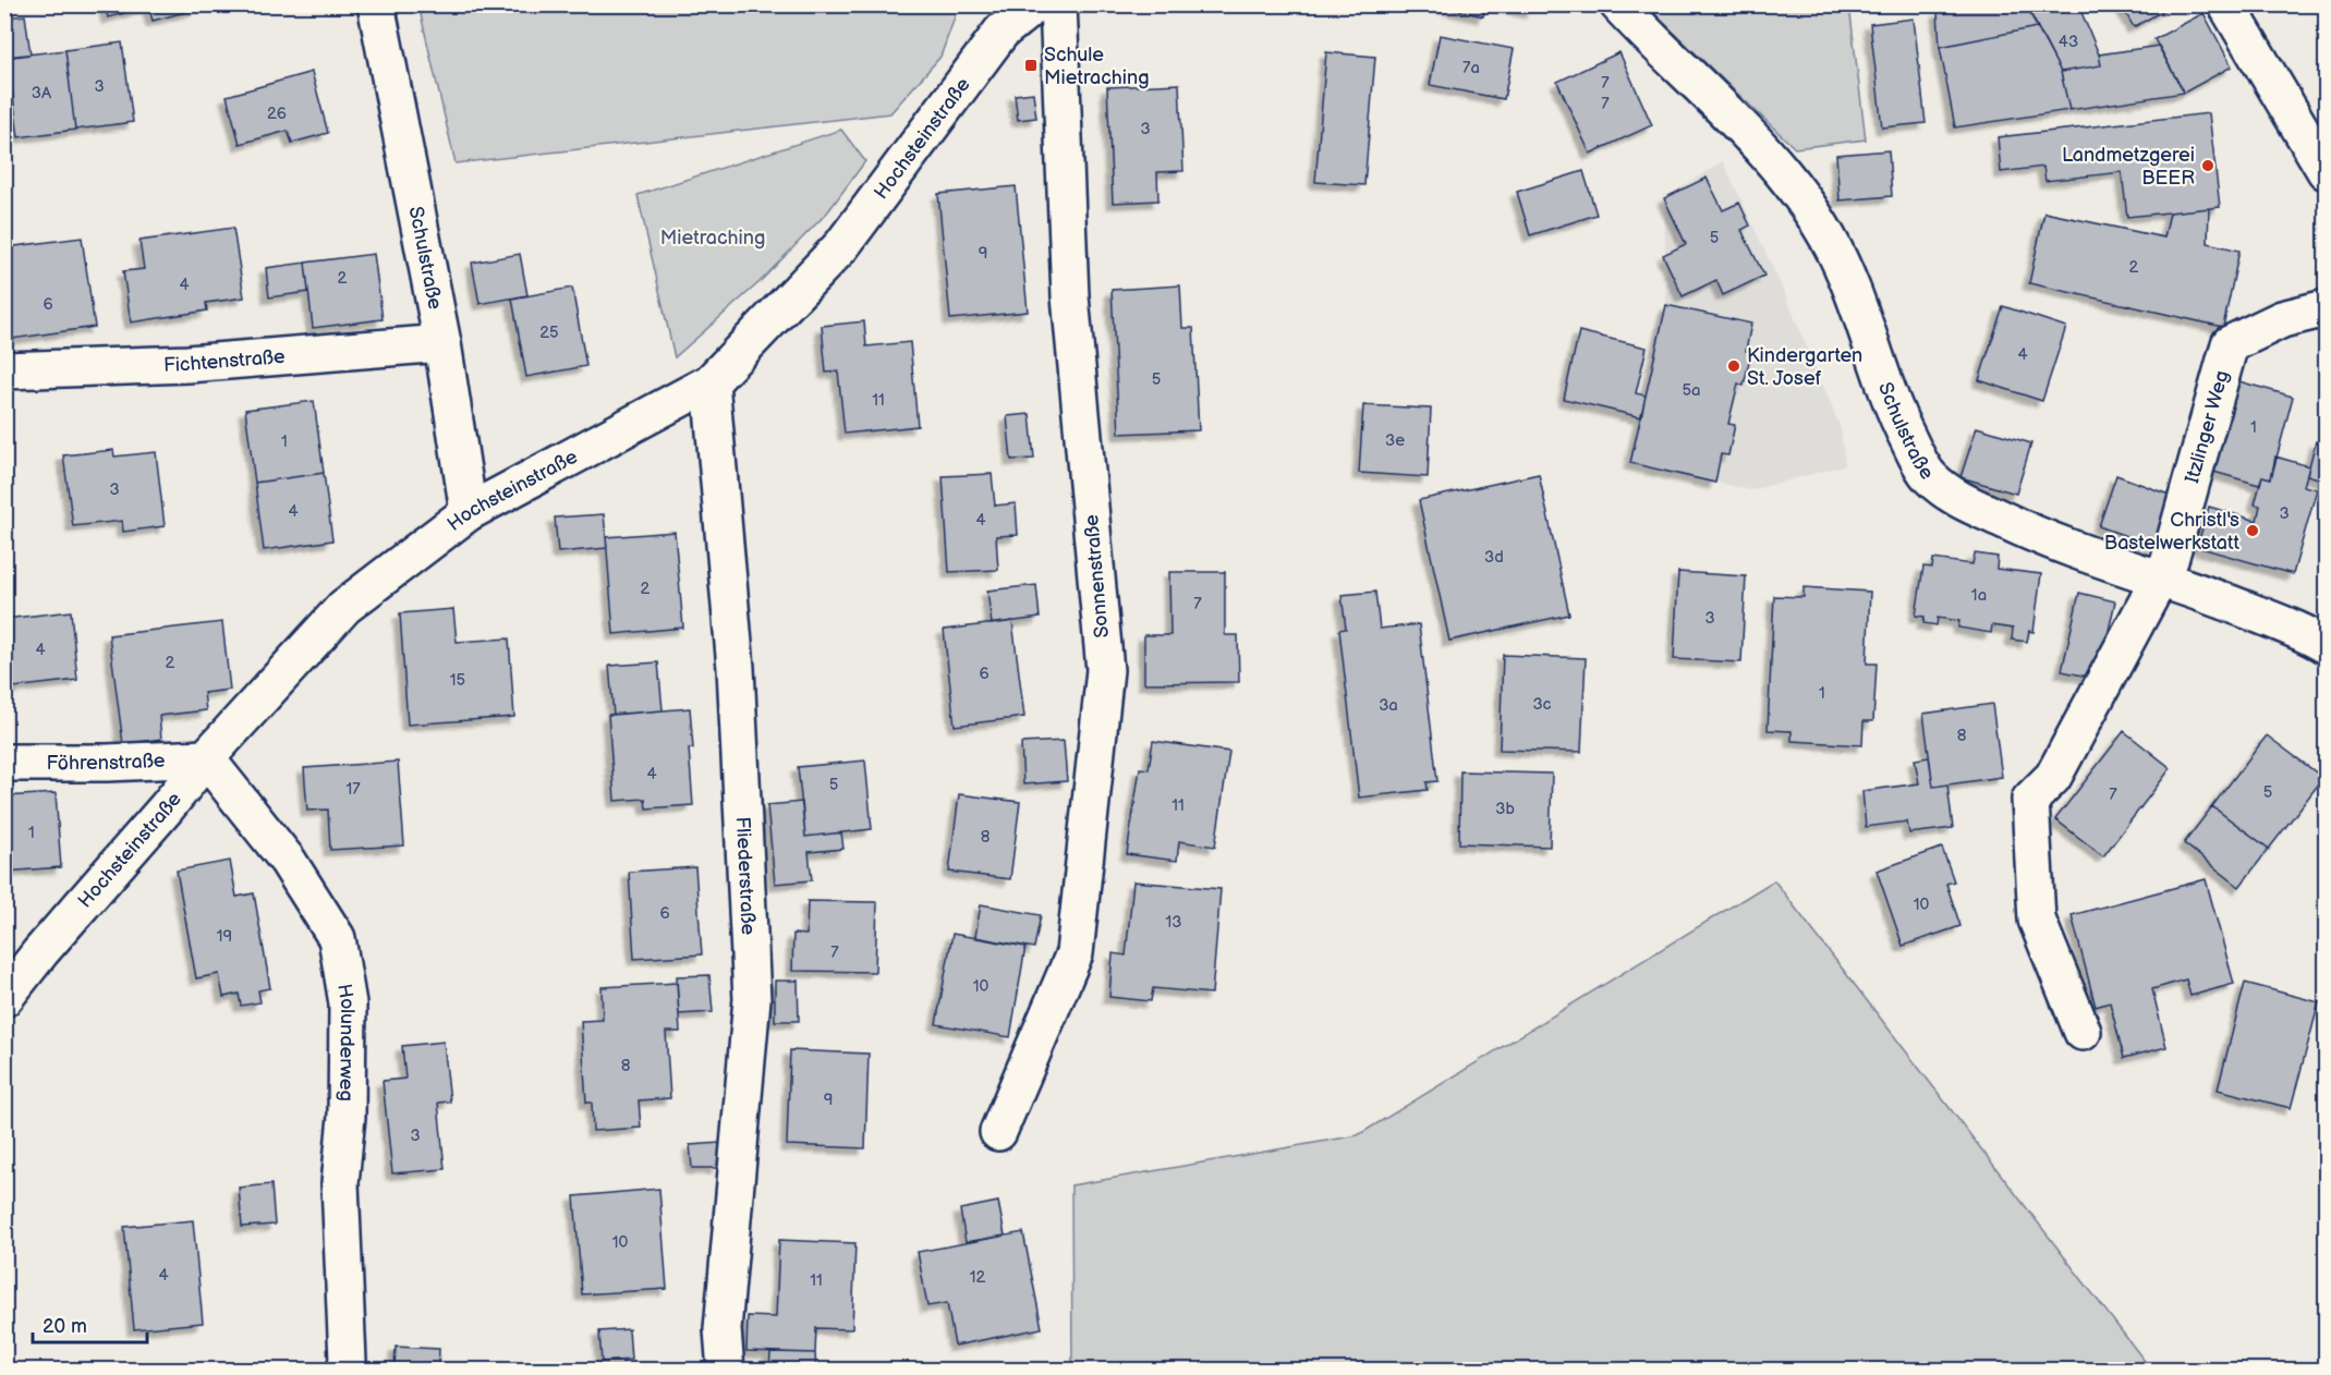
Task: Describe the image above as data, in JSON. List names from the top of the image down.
{
  "streets": {
    "street": [
      "Hochsteinstraße",
      "Schulstraße",
      "Fichtenstraße",
      "Itzlinger Weg",
      "Sonnenstraße",
      "Föhrenstraße",
      "Fliederstraße",
      "Holunderweg"
    ]
  },
  "crossings": [
    ["Hochsteinstraße", "Schulstraße"],
    ["Hochsteinstraße", "Föhrenstraße"],
    ["Hochsteinstraße", "Fliederstraße"],
    ["Hochsteinstraße", "Holunderweg"],
    ["Schulstraße", "Fichtenstraße"],
    ["Schulstraße", "Itzlinger Weg"],
    ["Föhrenstraße", "Holunderweg"]
  ],
  "parks": ["Mietraching"],
  "places": {
    "transit": ["Schule Mietraching"],
    "other": ["Landmetzgerei BEER", "Kindergarten St. Josef", "Christl's Bastelwerkstatt"]
  },
  "house_numbers": [
    "43",
    "7a",
    "7",
    "3",
    "3A",
    "7",
    "26",
    "3",
    "5",
    "9",
    "2",
    "2",
    "4",
    "6",
    "25",
    "4",
    "5",
    "5a",
    "11",
    "1",
    "3e",
    "1",
    "3",
    "4",
    "3",
    "4",
    "3d",
    "2",
    "1a",
    "7",
    "3",
    "4",
    "2",
    "6",
    "15",
    "1",
    "3c",
    "3a",
    "8",
    "4",
    "5",
    "17",
    "5",
    "7",
    "11",
    "3b",
    "1",
    "8",
    "10",
    "6",
    "13",
    "19",
    "7",
    "10",
    "8",
    "9",
    "3",
    "10",
    "4",
    "12",
    "11"
  ],
  "scale_bar": "20 m"
}
